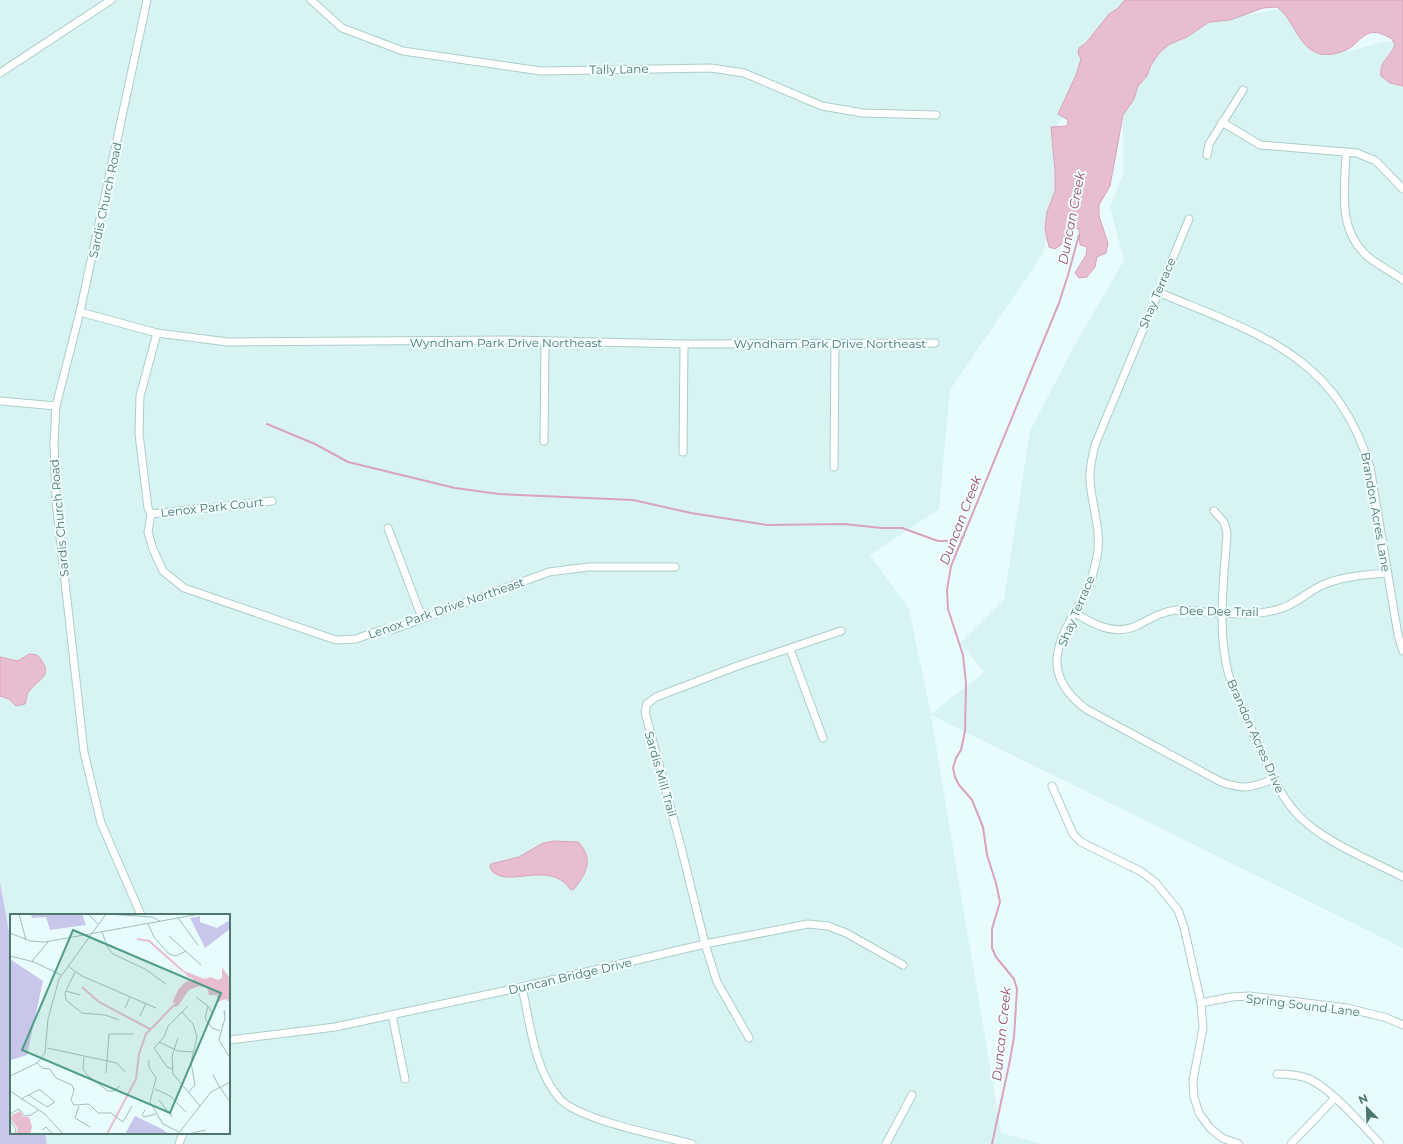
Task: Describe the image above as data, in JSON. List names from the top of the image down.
{
  "streets": {
    "street": [
      "Tally Lane",
      "Sardis Church Road",
      "Shay Terrace",
      "Wyndham Park Drive Northeast",
      "Lenox Park Court",
      "Brandon Acres Lane",
      "Lenox Park Drive Northeast",
      "Dee Dee Trail",
      "Brandon Acres Drive",
      "Sardis Mill Trail",
      "Duncan Bridge Drive",
      "Spring Sound Lane"
    ]
  },
  "crossings": [
    ["Sardis Church Road", "Wyndham Park Drive Northeast"],
    ["Shay Terrace", "Brandon Acres Lane"],
    ["Shay Terrace", "Dee Dee Trail"],
    ["Shay Terrace", "Brandon Acres Drive"],
    ["Wyndham Park Drive Northeast", "Lenox Park Drive Northeast"],
    ["Lenox Park Court", "Lenox Park Drive Northeast"],
    ["Brandon Acres Lane", "Dee Dee Trail"],
    ["Dee Dee Trail", "Brandon Acres Drive"],
    ["Sardis Mill Trail", "Duncan Bridge Drive"]
  ],
  "water": ["Duncan Creek"],
  "north": "top left"
}
